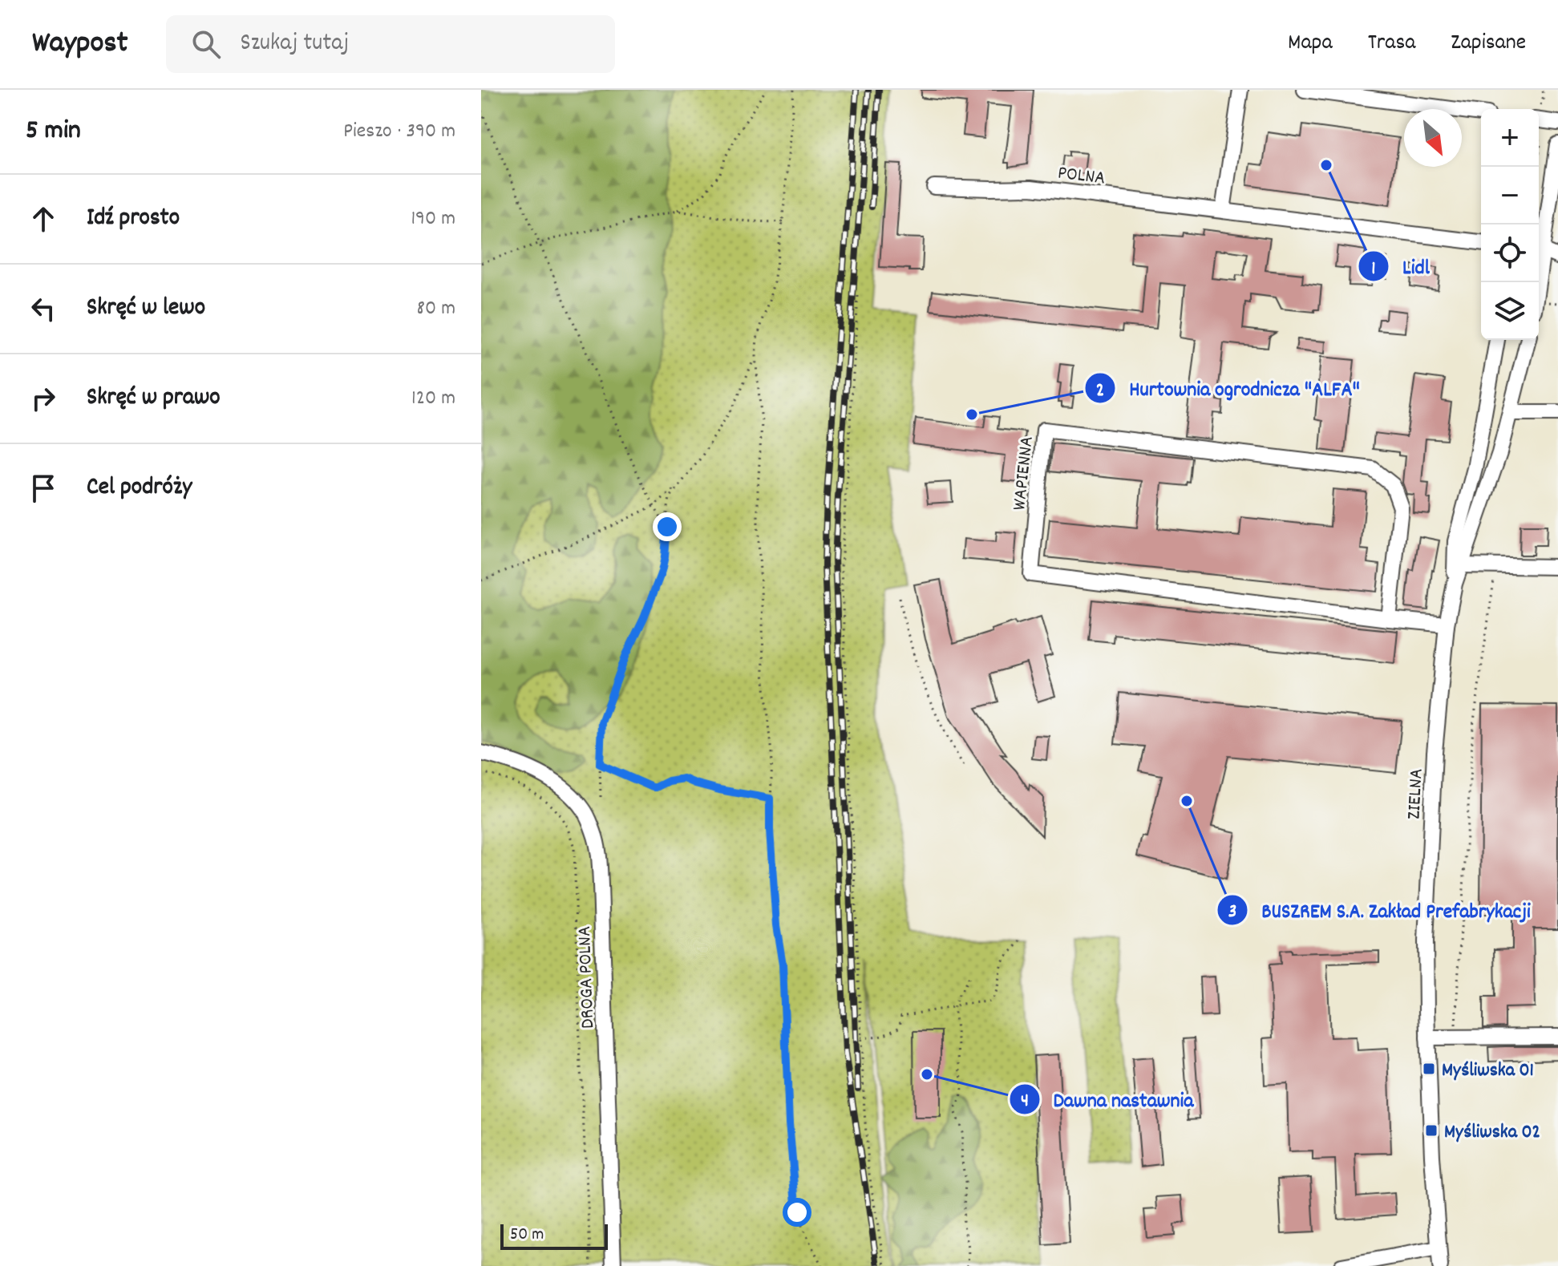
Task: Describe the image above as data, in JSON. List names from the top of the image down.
{
  "streets": {
    "street": [
      "POLNA",
      "WAPIENNA",
      "ZIELNA",
      "DROGA POLNA"
    ]
  },
  "crossings": [
    ["WAPIENNA", "ZIELNA"]
  ],
  "places": {
    "other": [
      "Lidl",
      "Hurtownia ogrodnicza \"ALFA\"",
      "BUSZREM S.A. Zakład Prefabrykacji",
      "Dawna nastawnia"
    ],
    "transit": ["Myśliwska 01", "Myśliwska 02"]
  },
  "scale_bar": "50 m",
  "north": "bottom right",
  "page": {
    "header": "Waypost",
    "search": "Szukaj tutaj",
    "nav": ["Mapa", "Trasa", "Zapisane"],
    "heading": ["5 min", "Pieszo · 390 m"],
    "map_buttons": ["+", "−"],
    "list": [
      ["Idź prosto", "190 m"],
      ["Skręć w lewo", "80 m"],
      ["Skręć w prawo", "120 m"],
      "Cel podróży"
    ],
    "scale": "50 m"
  }
}
